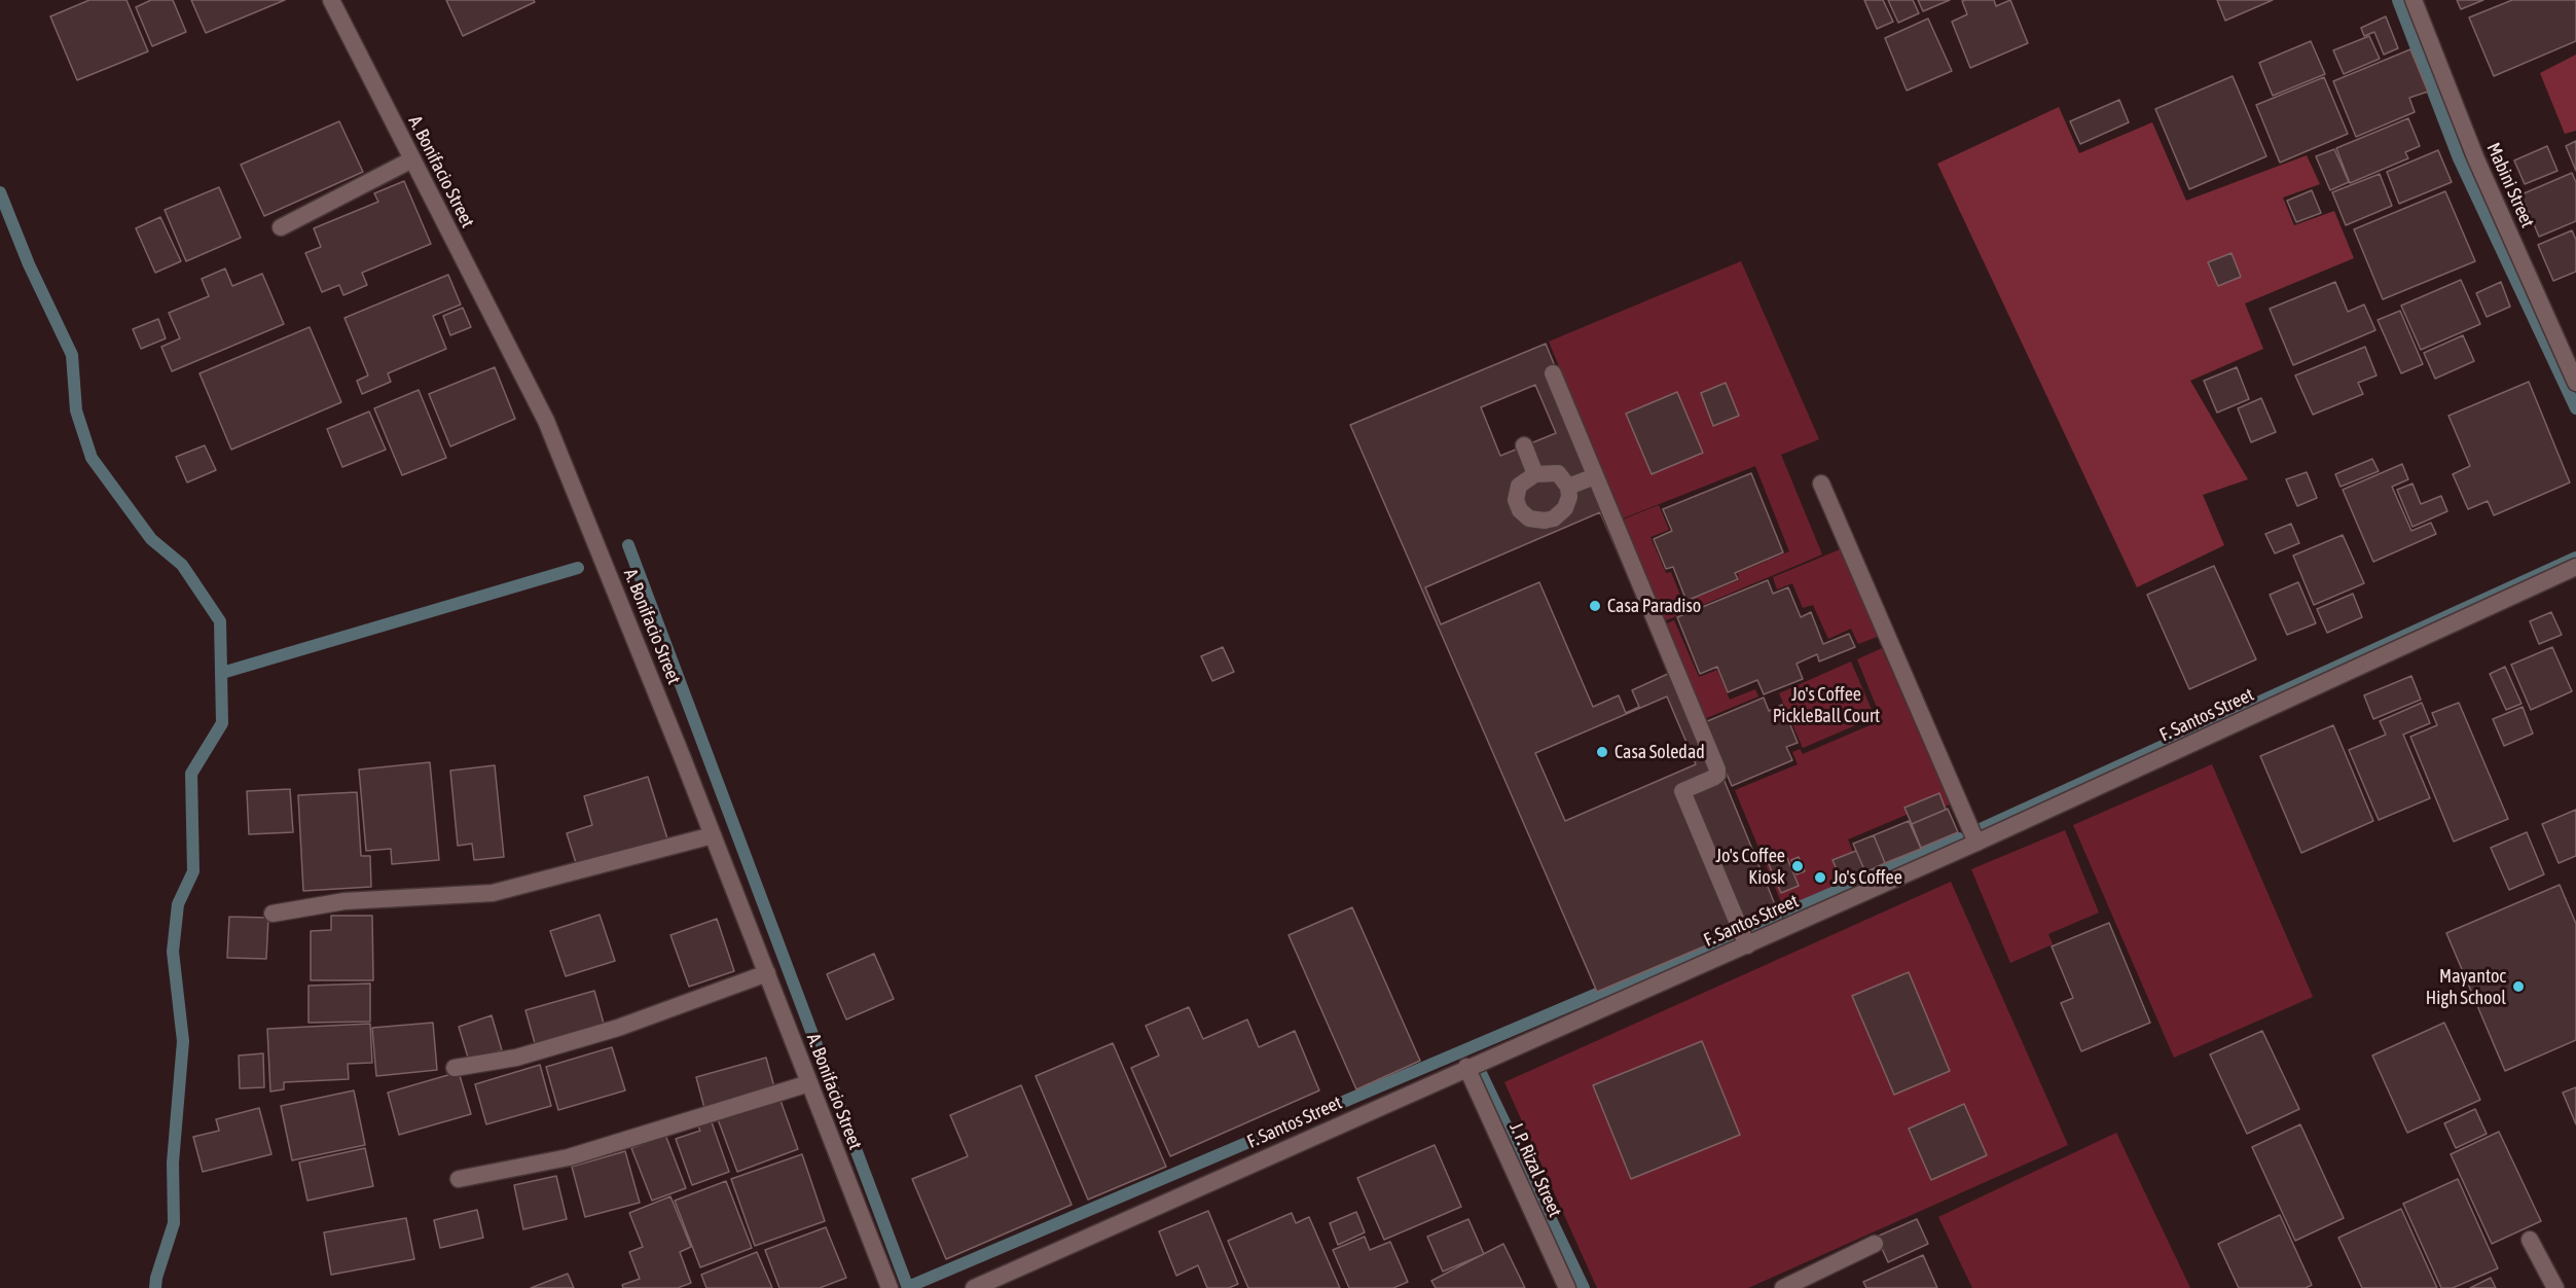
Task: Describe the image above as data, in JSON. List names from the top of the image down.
{
  "streets": {
    "street": [
      "A. Bonifacio Street",
      "Mabini Street",
      "F. Santos Street",
      "J. P. Rizal Street"
    ]
  },
  "crossings": [
    ["F. Santos Street", "J. P. Rizal Street"]
  ],
  "parks": ["Jo's Coffee PickleBall Court"],
  "places": [
    "Casa Paradiso",
    "Casa Soledad",
    "Jo's Coffee Kiosk",
    "Jo's Coffee",
    "Mayantoc High School"
  ]
}
